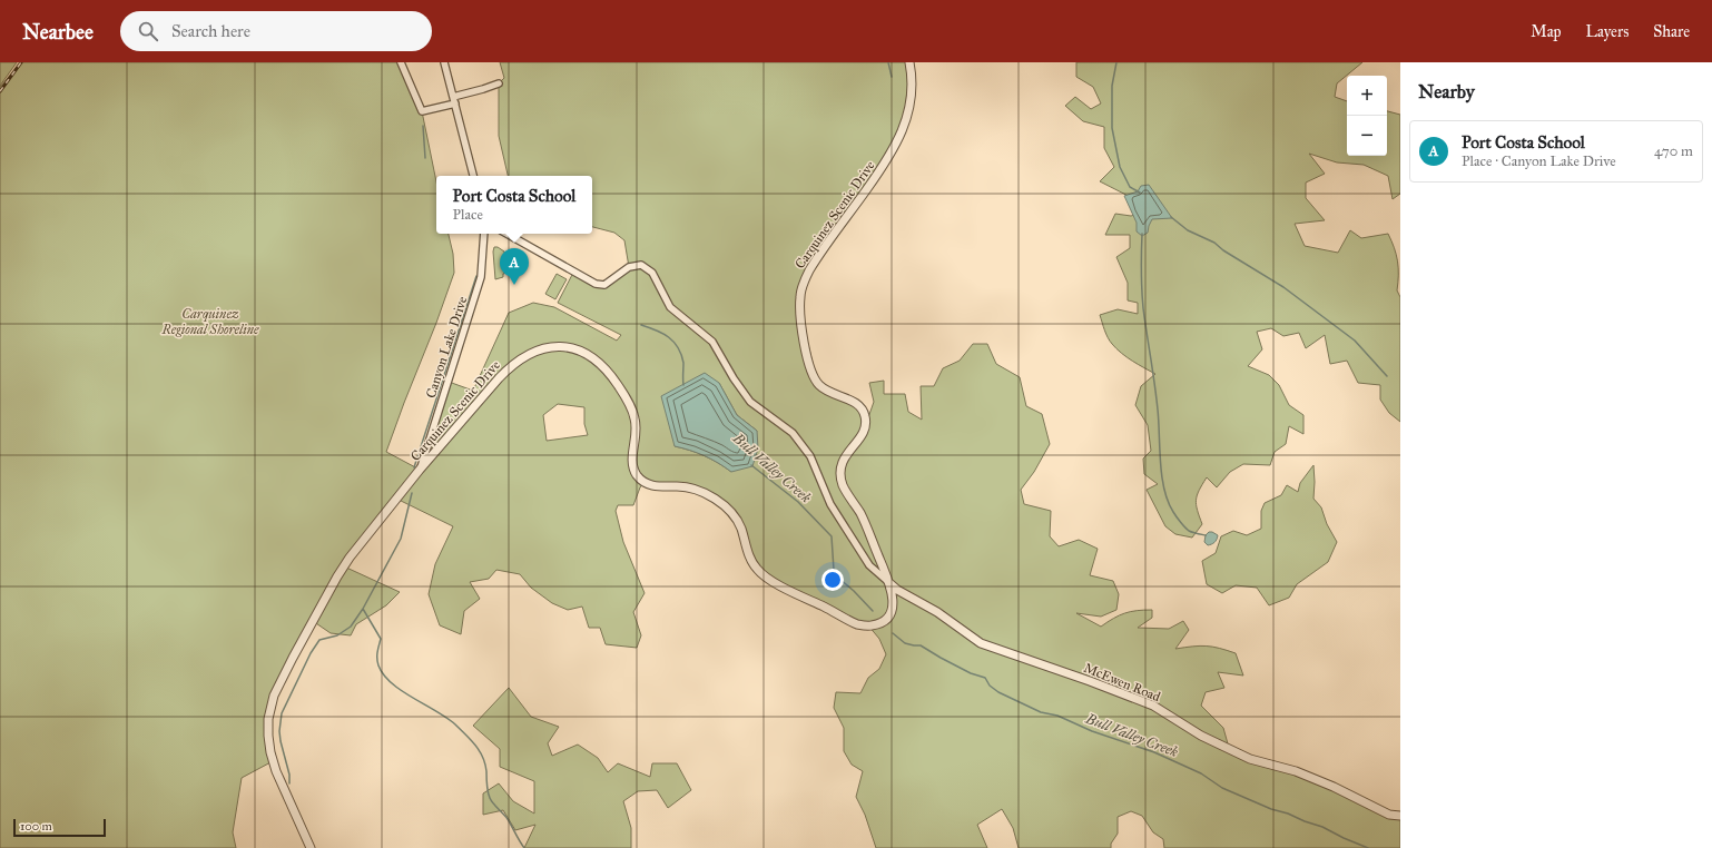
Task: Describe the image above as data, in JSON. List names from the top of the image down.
{
  "streets": {
    "street": ["Carquinez Scenic Drive", "Canyon Lake Drive", "McEwen Road"]
  },
  "crossings": [
    ["Carquinez Scenic Drive", "Canyon Lake Drive"],
    ["Carquinez Scenic Drive", "McEwen Road"]
  ],
  "water": ["Bull Valley Creek"],
  "parks": ["Carquinez Regional Shoreline"],
  "scale_bar": "100 m",
  "page": {
    "header": "Nearbee",
    "search": "Search here",
    "nav": ["Map", "Layers", "Share"],
    "heading": "Nearby",
    "map_buttons": ["+", "−"],
    "list": [
      {
        "mark": "A",
        "name": "Port Costa School",
        "note": "Place · Canyon Lake Drive",
        "value": "470 m"
      }
    ],
    "popup": ["Port Costa School", "Place"],
    "pins": "A",
    "scale": "100 m"
  }
}
